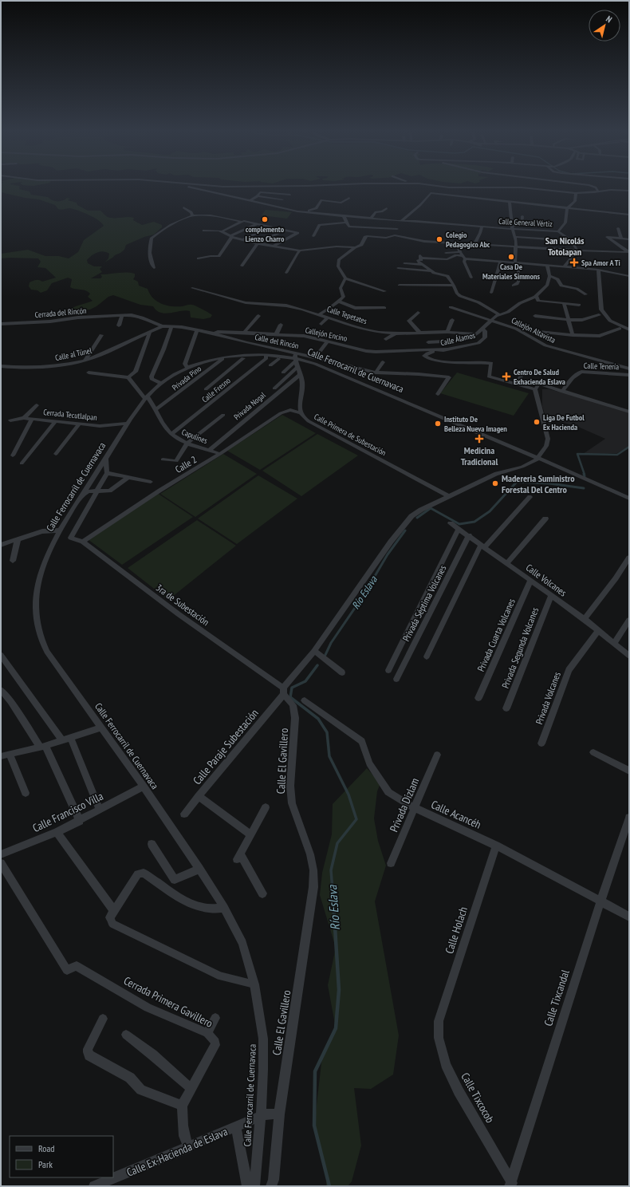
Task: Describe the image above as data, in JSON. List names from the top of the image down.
{
  "streets": {
    "street": [
      "Calle General Vértiz",
      "Cerrada del Rincón",
      "Calle Tepetates",
      "Callejón Altavista",
      "Callejón Encino",
      "Calle Álamos",
      "Calle del Rincón",
      "Calle al Túnel",
      "Calle Tenería",
      "Calle Ferrocarril de Cuernavaca",
      "Privada Pino",
      "Calle Fresno",
      "Privada Nogal",
      "Cerrada Tecutlalpan",
      "Calle Primera de Subestación",
      "Capulines",
      "Calle 2",
      "Calle Volcanes",
      "Privada Séptima Volcanes",
      "3ra de Subestación",
      "Privada Cuarta Volcanes",
      "Privada Segunda Volcanes",
      "Privada Volcanes",
      "Calle Paraje Subestación",
      "Calle El Gavillero",
      "Privada Dizlam",
      "Calle Francisco Villa",
      "Calle Acancéh",
      "Calle Holach",
      "Calle Tixcandal",
      "Cerrada Primera Gavillero",
      "Calle Tixcocob",
      "Calle Ex-Hacienda de Eslava"
    ]
  },
  "crossings": [
    ["Cerrada del Rincón", "Calle del Rincón"],
    ["Callejón Altavista", "Calle Álamos"],
    ["Callejón Encino", "Calle Álamos"],
    ["Callejón Encino", "Calle del Rincón"],
    ["Calle del Rincón", "Calle al Túnel"],
    ["Calle del Rincón", "Calle Ferrocarril de Cuernavaca"],
    ["Calle del Rincón", "Calle Primera de Subestación"],
    ["Calle Ferrocarril de Cuernavaca", "Privada Pino"],
    ["Calle Ferrocarril de Cuernavaca", "Calle Fresno"],
    ["Calle Ferrocarril de Cuernavaca", "Cerrada Tecutlalpan"],
    ["Calle Ferrocarril de Cuernavaca", "Calle Primera de Subestación"],
    ["Calle Ferrocarril de Cuernavaca", "Capulines"],
    ["Calle Ferrocarril de Cuernavaca", "Calle Francisco Villa"],
    ["Calle Ferrocarril de Cuernavaca", "Calle Ex-Hacienda de Eslava"],
    ["Privada Pino", "Capulines"],
    ["Calle Fresno", "Capulines"],
    ["Privada Nogal", "Calle Primera de Subestación"],
    ["Privada Nogal", "Capulines"],
    ["Calle Primera de Subestación", "Calle 2"],
    ["Capulines", "Calle 2"],
    ["Calle 2", "3ra de Subestación"],
    ["Calle Volcanes", "Privada Séptima Volcanes"],
    ["Calle Volcanes", "Privada Cuarta Volcanes"],
    ["Calle Volcanes", "Privada Segunda Volcanes"],
    ["Calle Volcanes", "Privada Volcanes"],
    ["3ra de Subestación", "Calle Paraje Subestación"],
    ["3ra de Subestación", "Calle El Gavillero"],
    ["Calle Paraje Subestación", "Calle El Gavillero"],
    ["Calle El Gavillero", "Calle Ex-Hacienda de Eslava"],
    ["Privada Dizlam", "Calle Acancéh"],
    ["Calle Acancéh", "Calle Holach"],
    ["Calle Acancéh", "Calle Tixcandal"],
    ["Calle Holach", "Calle Tixcocob"],
    ["Calle Tixcandal", "Calle Tixcocob"]
  ],
  "districts": ["San Nicolás Totolapan"],
  "water": ["Río Eslava"],
  "places": {
    "other": [
      "complemento Lienzo Charro",
      "Colegio Pedagogico Abc",
      "Casa De Materiales Simmons",
      "Liga De Futbol Ex Hacienda",
      "Instituto De Belleza Nueva Imagen",
      "Madereria Suministro Forestal Del Centro"
    ],
    "health": ["Spa Amor A Ti", "Centro De Salud Exhacienda Eslava", "Medicina Tradicional"]
  },
  "legend": ["Road", "Park"],
  "north": "top right"
}
